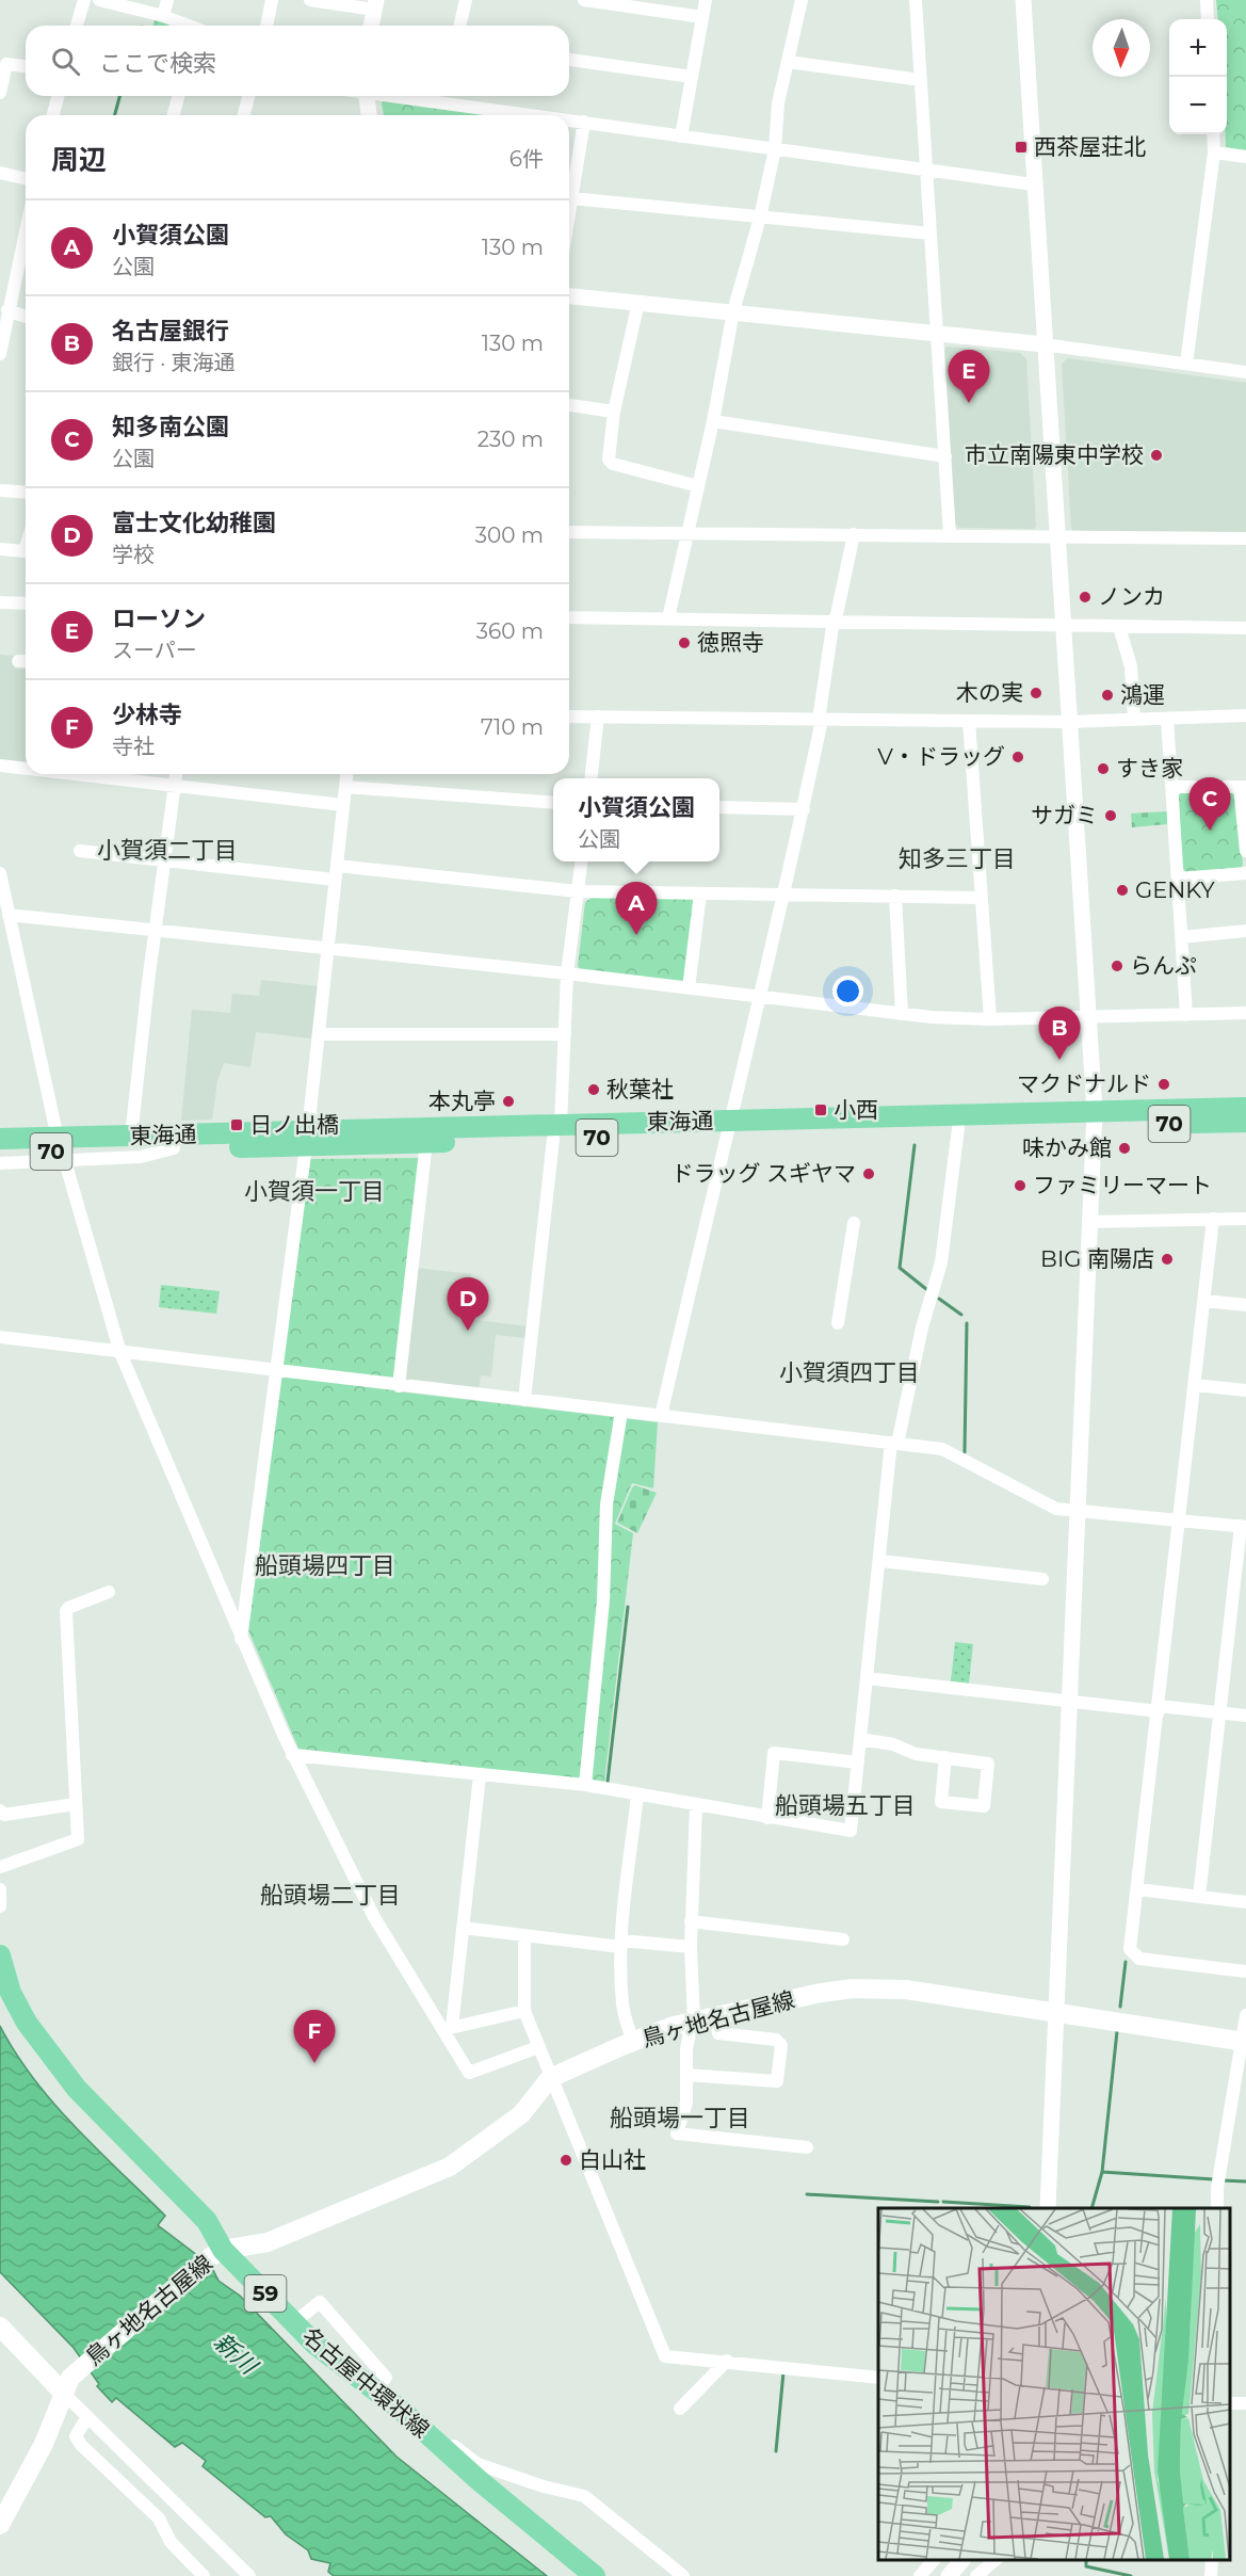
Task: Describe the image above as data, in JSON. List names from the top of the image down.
{
  "streets": {
    "main road": [
      "東海通",
      "70",
      "鳥ヶ地名古屋線",
      "59",
      "名古屋中環状線"
    ]
  },
  "crossings": [
    ["鳥ヶ地名古屋線", "名古屋中環状線"]
  ],
  "districts": [
    "小賀須二丁目",
    "知多三丁目",
    "小賀須一丁目",
    "小賀須四丁目",
    "船頭場四丁目",
    "船頭場五丁目",
    "船頭場二丁目",
    "船頭場一丁目"
  ],
  "water": ["新川"],
  "places": {
    "transit": ["西茶屋荘北", "小西", "日ノ出橋"],
    "other": [
      "市立南陽東中学校",
      "ノンカ",
      "徳照寺",
      "木の実",
      "鴻運",
      "V・ドラッグ",
      "すき家",
      "サガミ",
      "GENKY",
      "らんぷ",
      "マクドナルド",
      "秋葉社",
      "本丸亭",
      "味かみ館",
      "ドラッグ スギヤマ",
      "ファミリーマート",
      "BIG 南陽店",
      "白山社"
    ]
  },
  "north": "bottom",
  "page": {
    "map_buttons": ["+", "−"],
    "search": "ここで検索",
    "heading": ["周辺", "6件"],
    "list": [
      {
        "mark": "A",
        "name": "小賀須公園",
        "note": "公園",
        "value": "130 m"
      },
      {
        "mark": "B",
        "name": "名古屋銀行",
        "note": "銀行 · 東海通",
        "value": "130 m"
      },
      {
        "mark": "C",
        "name": "知多南公園",
        "note": "公園",
        "value": "230 m"
      },
      {
        "mark": "D",
        "name": "富士文化幼稚園",
        "note": "学校",
        "value": "300 m"
      },
      {
        "mark": "E",
        "name": "ローソン",
        "note": "スーパー",
        "value": "360 m"
      },
      {
        "mark": "F",
        "name": "少林寺",
        "note": "寺社",
        "value": "710 m"
      }
    ],
    "pins": [
      "E",
      "C",
      "A",
      "B",
      "D",
      "F"
    ],
    "popup": ["小賀須公園", "公園"]
  }
}
